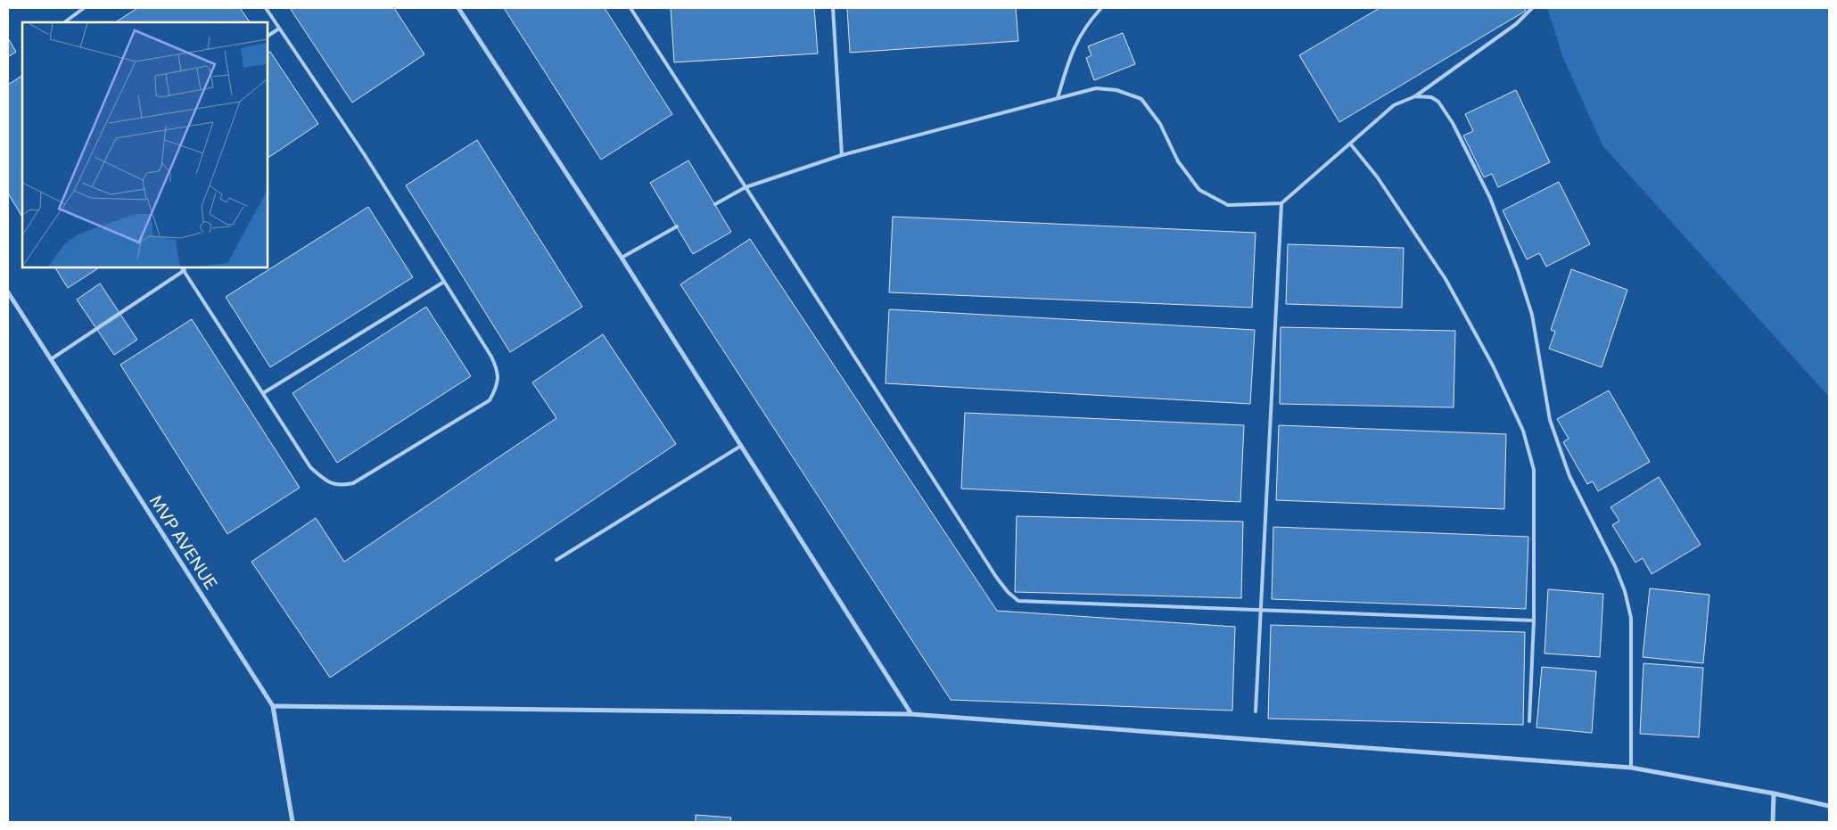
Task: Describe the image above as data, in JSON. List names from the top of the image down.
{
  "streets": {
    "street": ["MVP AVENUE"]
  }
}
